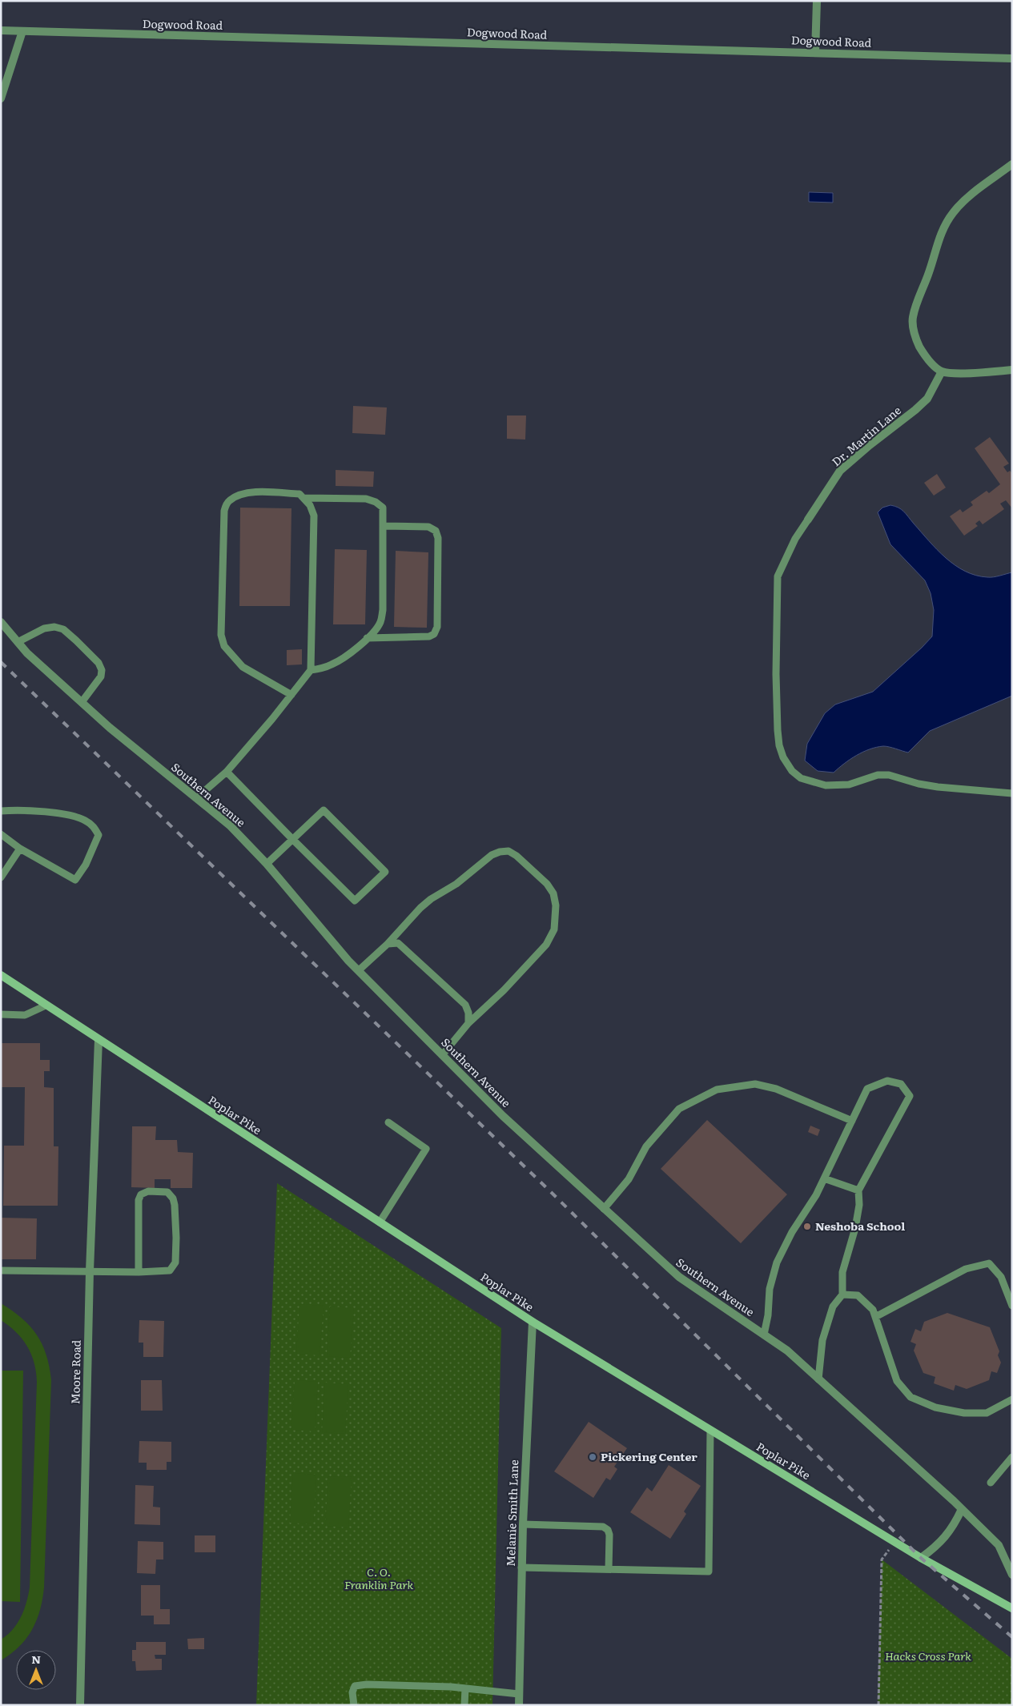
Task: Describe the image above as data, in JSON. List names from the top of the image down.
{
  "streets": {
    "main road": ["Poplar Pike"],
    "street": [
      "Dogwood Road",
      "Dr. Martin Lane",
      "Southern Avenue",
      "Moore Road",
      "Melanie Smith Lane"
    ]
  },
  "crossings": [
    ["Poplar Pike", "Moore Road"],
    ["Poplar Pike", "Melanie Smith Lane"]
  ],
  "parks": ["C. O. Franklin Park", "Hacks Cross Park"],
  "places": ["Neshoba School", "Pickering Center"],
  "north": "top"
}
